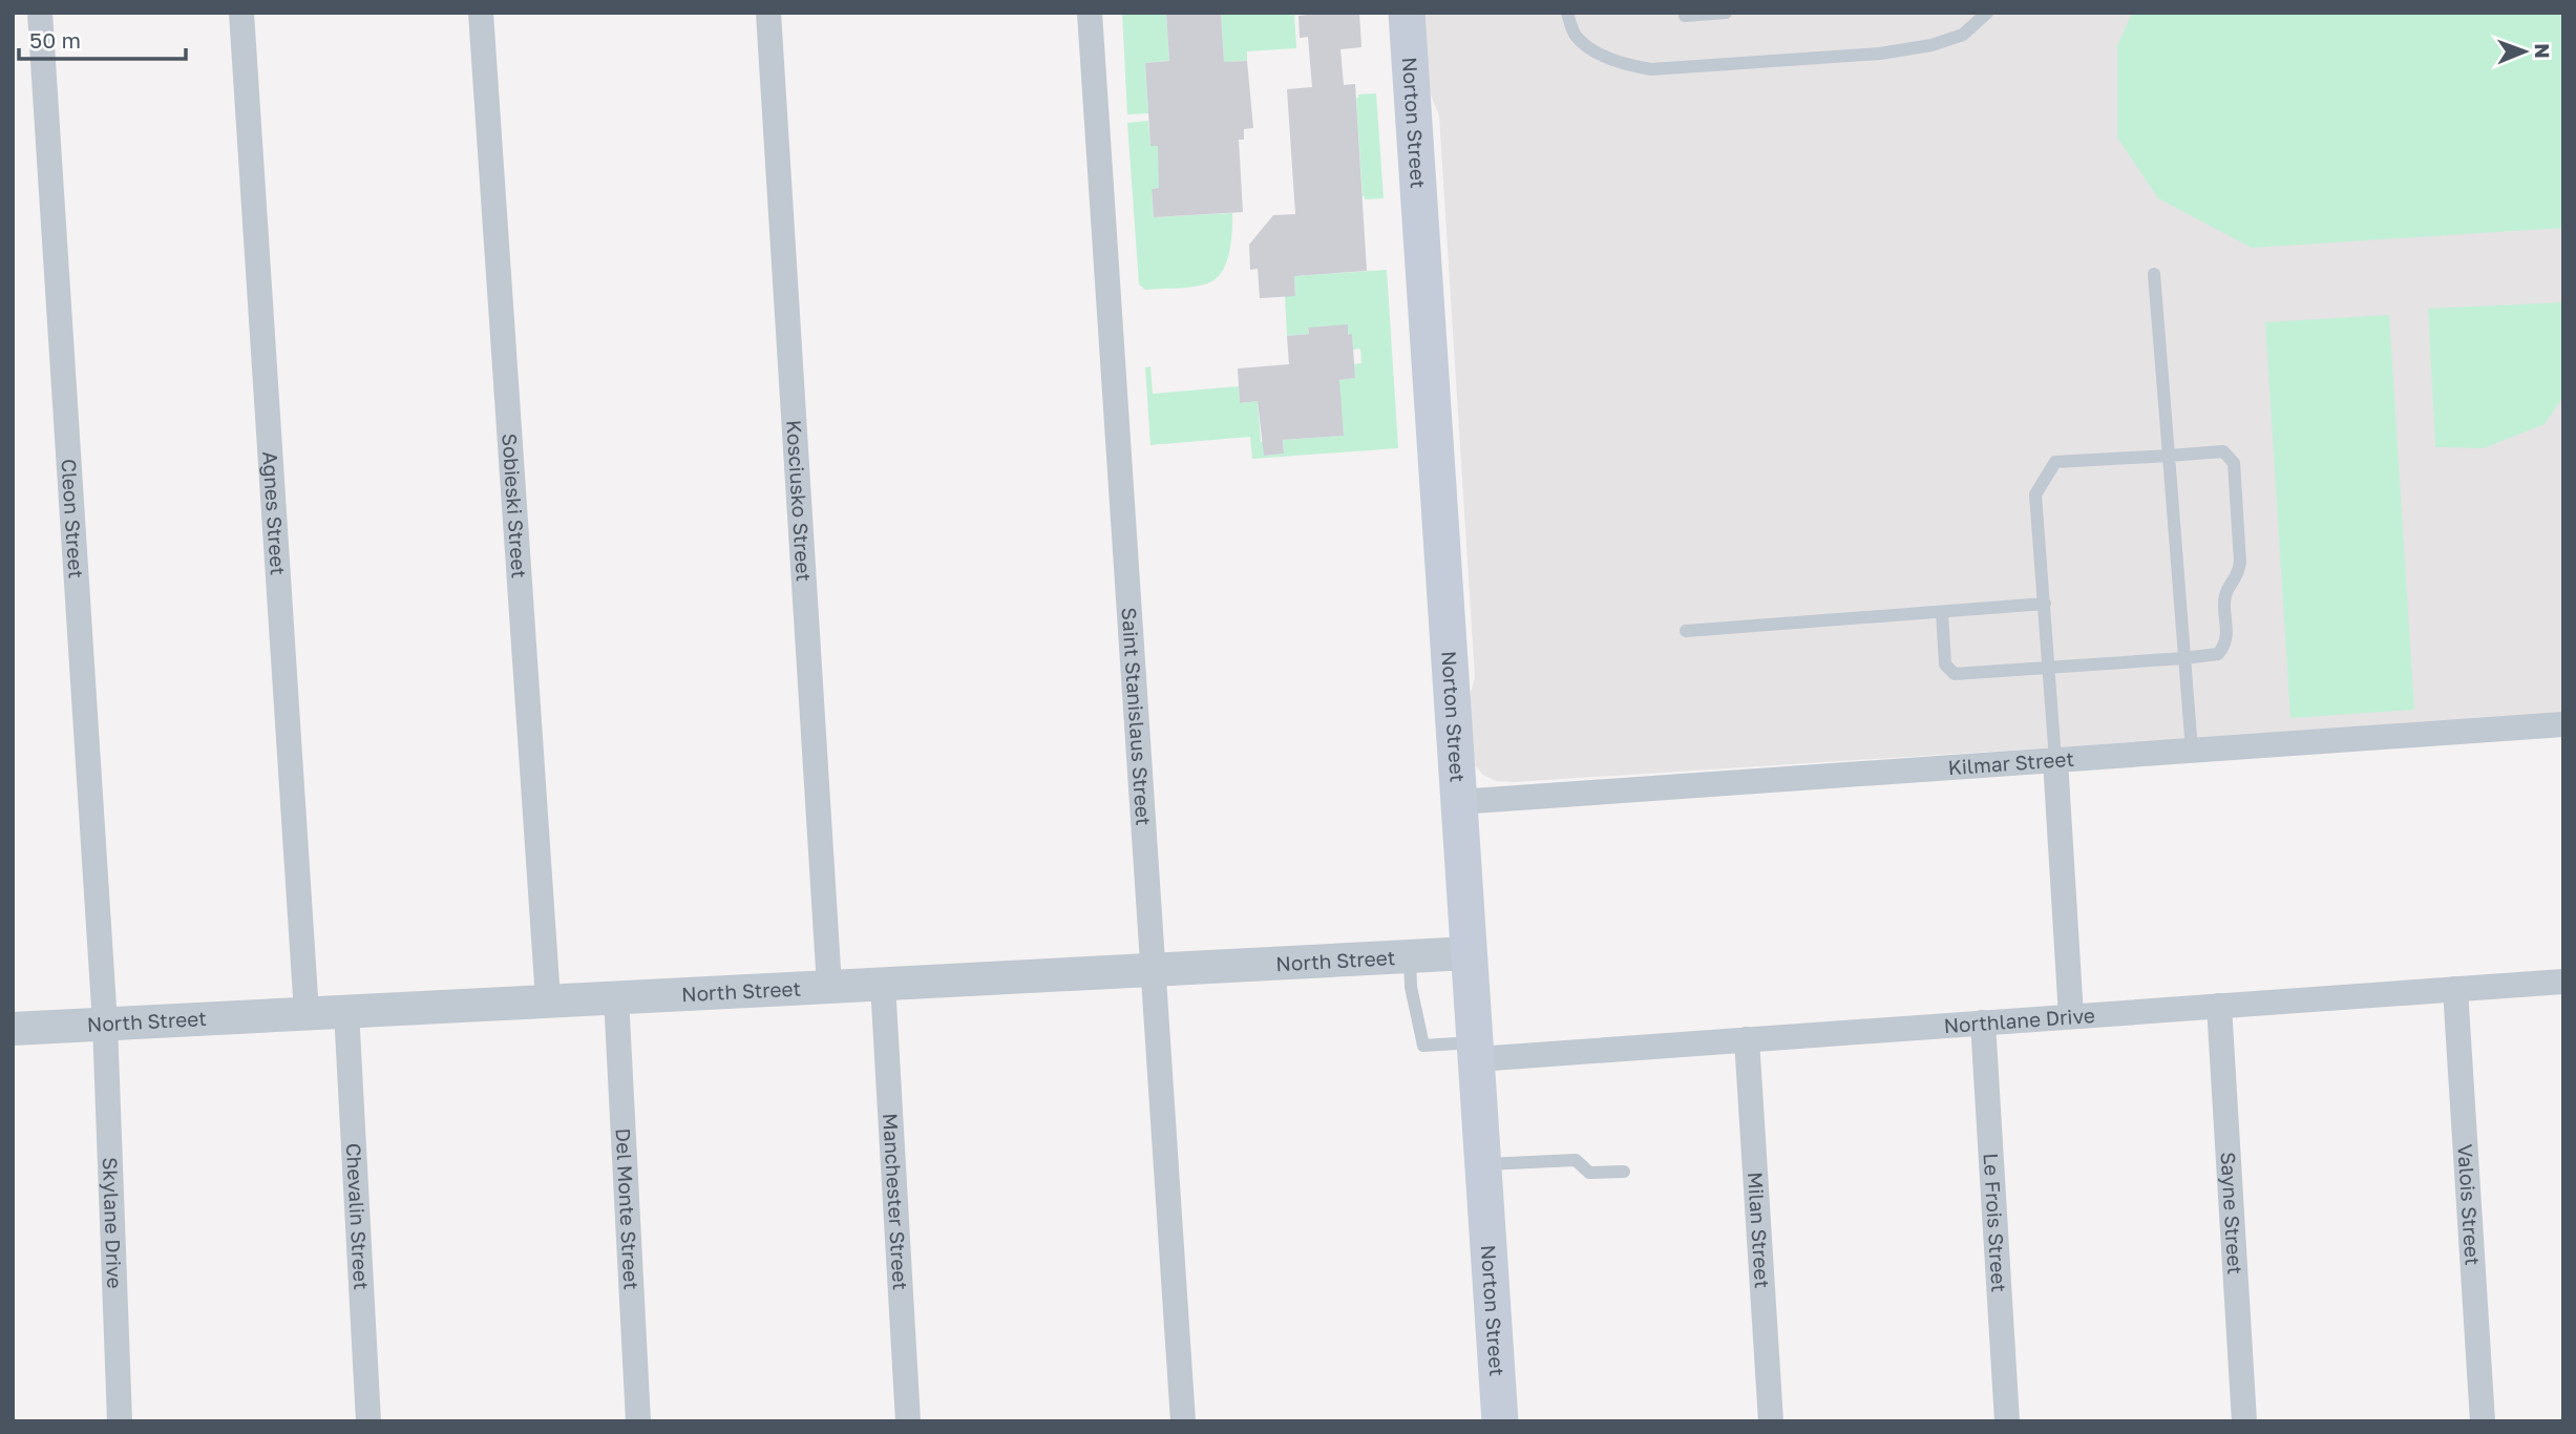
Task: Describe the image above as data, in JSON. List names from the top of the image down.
{
  "streets": {
    "main road": ["Norton Street"],
    "street": [
      "Kosciusko Street",
      "Sobieski Street",
      "Agnes Street",
      "Cleon Street",
      "Saint Stanislaus Street",
      "Kilmar Street",
      "North Street",
      "Northlane Drive",
      "Manchester Street",
      "Valois Street",
      "Del Monte Street",
      "Sayne Street",
      "Chevalin Street",
      "Skylane Drive",
      "Le Frois Street",
      "Milan Street"
    ]
  },
  "crossings": [
    ["Norton Street", "Kilmar Street"],
    ["Norton Street", "North Street"],
    ["Norton Street", "Northlane Drive"],
    ["Kosciusko Street", "North Street"],
    ["Sobieski Street", "North Street"],
    ["Agnes Street", "North Street"],
    ["Cleon Street", "North Street"],
    ["Cleon Street", "Skylane Drive"],
    ["Saint Stanislaus Street", "North Street"],
    ["North Street", "Manchester Street"],
    ["North Street", "Del Monte Street"],
    ["North Street", "Chevalin Street"],
    ["North Street", "Skylane Drive"],
    ["Northlane Drive", "Valois Street"],
    ["Northlane Drive", "Sayne Street"],
    ["Northlane Drive", "Le Frois Street"],
    ["Northlane Drive", "Milan Street"]
  ],
  "scale_bar": "50 m",
  "north": "right"
}
